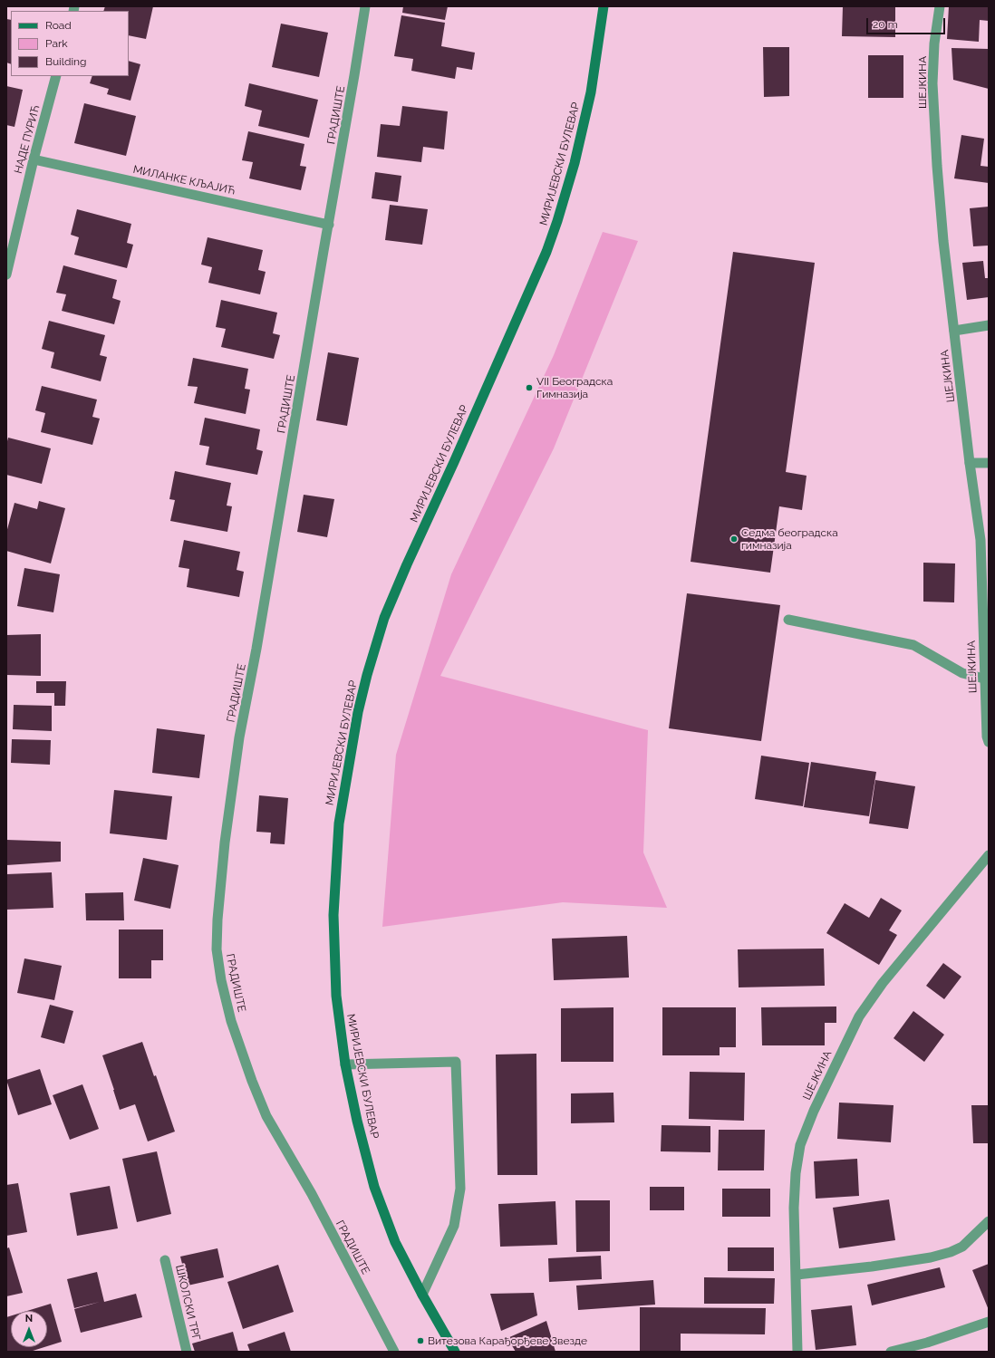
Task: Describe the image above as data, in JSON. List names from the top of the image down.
{
  "streets": {
    "main road": ["МИРИЈЕВСКИ БУЛЕВАР"],
    "street": [
      "ШЕЈКИНА",
      "ГРАДИШТЕ",
      "НАДЕ ПУРИЋ",
      "МИЛАНКЕ КЉАЈИЋ",
      "ШКОЛСКИ ТРГ"
    ]
  },
  "crossings": [
    ["ГРАДИШТЕ", "МИЛАНКЕ КЉАЈИЋ"],
    ["НАДЕ ПУРИЋ", "МИЛАНКЕ КЉАЈИЋ"]
  ],
  "places": ["VII Београдска Гимназија", "Седма београдска гимназија", "Витезова Карађорђеве Звезде"],
  "legend": ["Road", "Park", "Building"],
  "scale_bar": "20 m",
  "north": "top"
}
